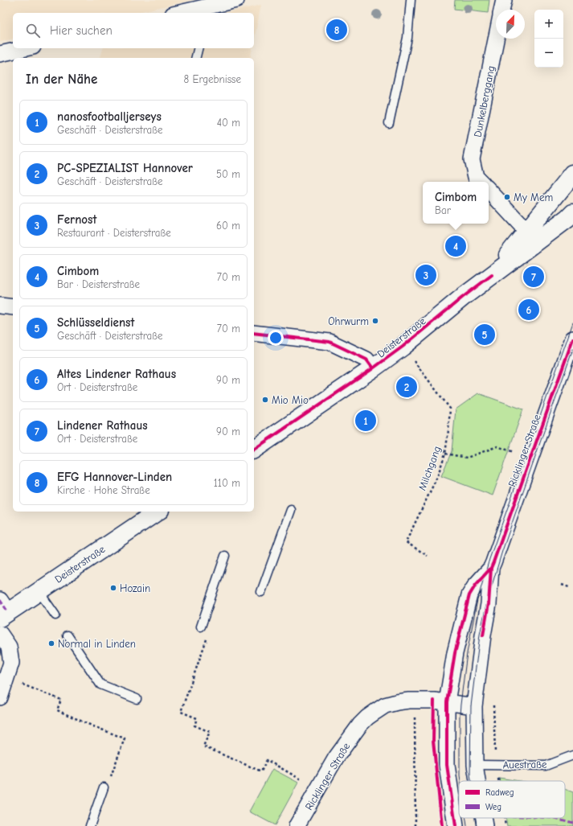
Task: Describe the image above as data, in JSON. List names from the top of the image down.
{
  "streets": {
    "street": ["Dunkelberggang", "Deisterstraße", "Ricklinger Straße"],
    "lane": ["Auestraße"],
    "path": ["Milchgang"]
  },
  "crossings": [
    ["Deisterstraße", "Milchgang"]
  ],
  "places": [
    "My Mem",
    "Ohrwurm",
    "Mio Mio",
    "Hozain",
    "Normal in Linden"
  ],
  "legend": ["Radweg", "Weg"],
  "north": "top right",
  "page": {
    "map_buttons": ["+", "−"],
    "search": "Hier suchen",
    "pins": [
      "8",
      "4",
      "3",
      "7",
      "6",
      "5",
      "2",
      "1"
    ],
    "heading": ["In der Nähe", "8 Ergebnisse"],
    "list": [
      {
        "mark": "1",
        "name": "nanosfootballjerseys",
        "note": "Geschäft · Deisterstraße",
        "value": "40 m"
      },
      {
        "mark": "2",
        "name": "PC-SPEZIALIST Hannover",
        "note": "Geschäft · Deisterstraße",
        "value": "50 m"
      },
      {
        "mark": "3",
        "name": "Fernost",
        "note": "Restaurant · Deisterstraße",
        "value": "60 m"
      },
      {
        "mark": "4",
        "name": "Cimbom",
        "note": "Bar · Deisterstraße",
        "value": "70 m"
      },
      {
        "mark": "5",
        "name": "Schlüsseldienst",
        "note": "Geschäft · Deisterstraße",
        "value": "70 m"
      },
      {
        "mark": "6",
        "name": "Altes Lindener Rathaus",
        "note": "Ort · Deisterstraße",
        "value": "90 m"
      },
      {
        "mark": "7",
        "name": "Lindener Rathaus",
        "note": "Ort · Deisterstraße",
        "value": "90 m"
      },
      {
        "mark": "8",
        "name": "EFG Hannover-Linden",
        "note": "Kirche · Hohe Straße",
        "value": "110 m"
      }
    ],
    "popup": ["Cimbom", "Bar"]
  }
}
